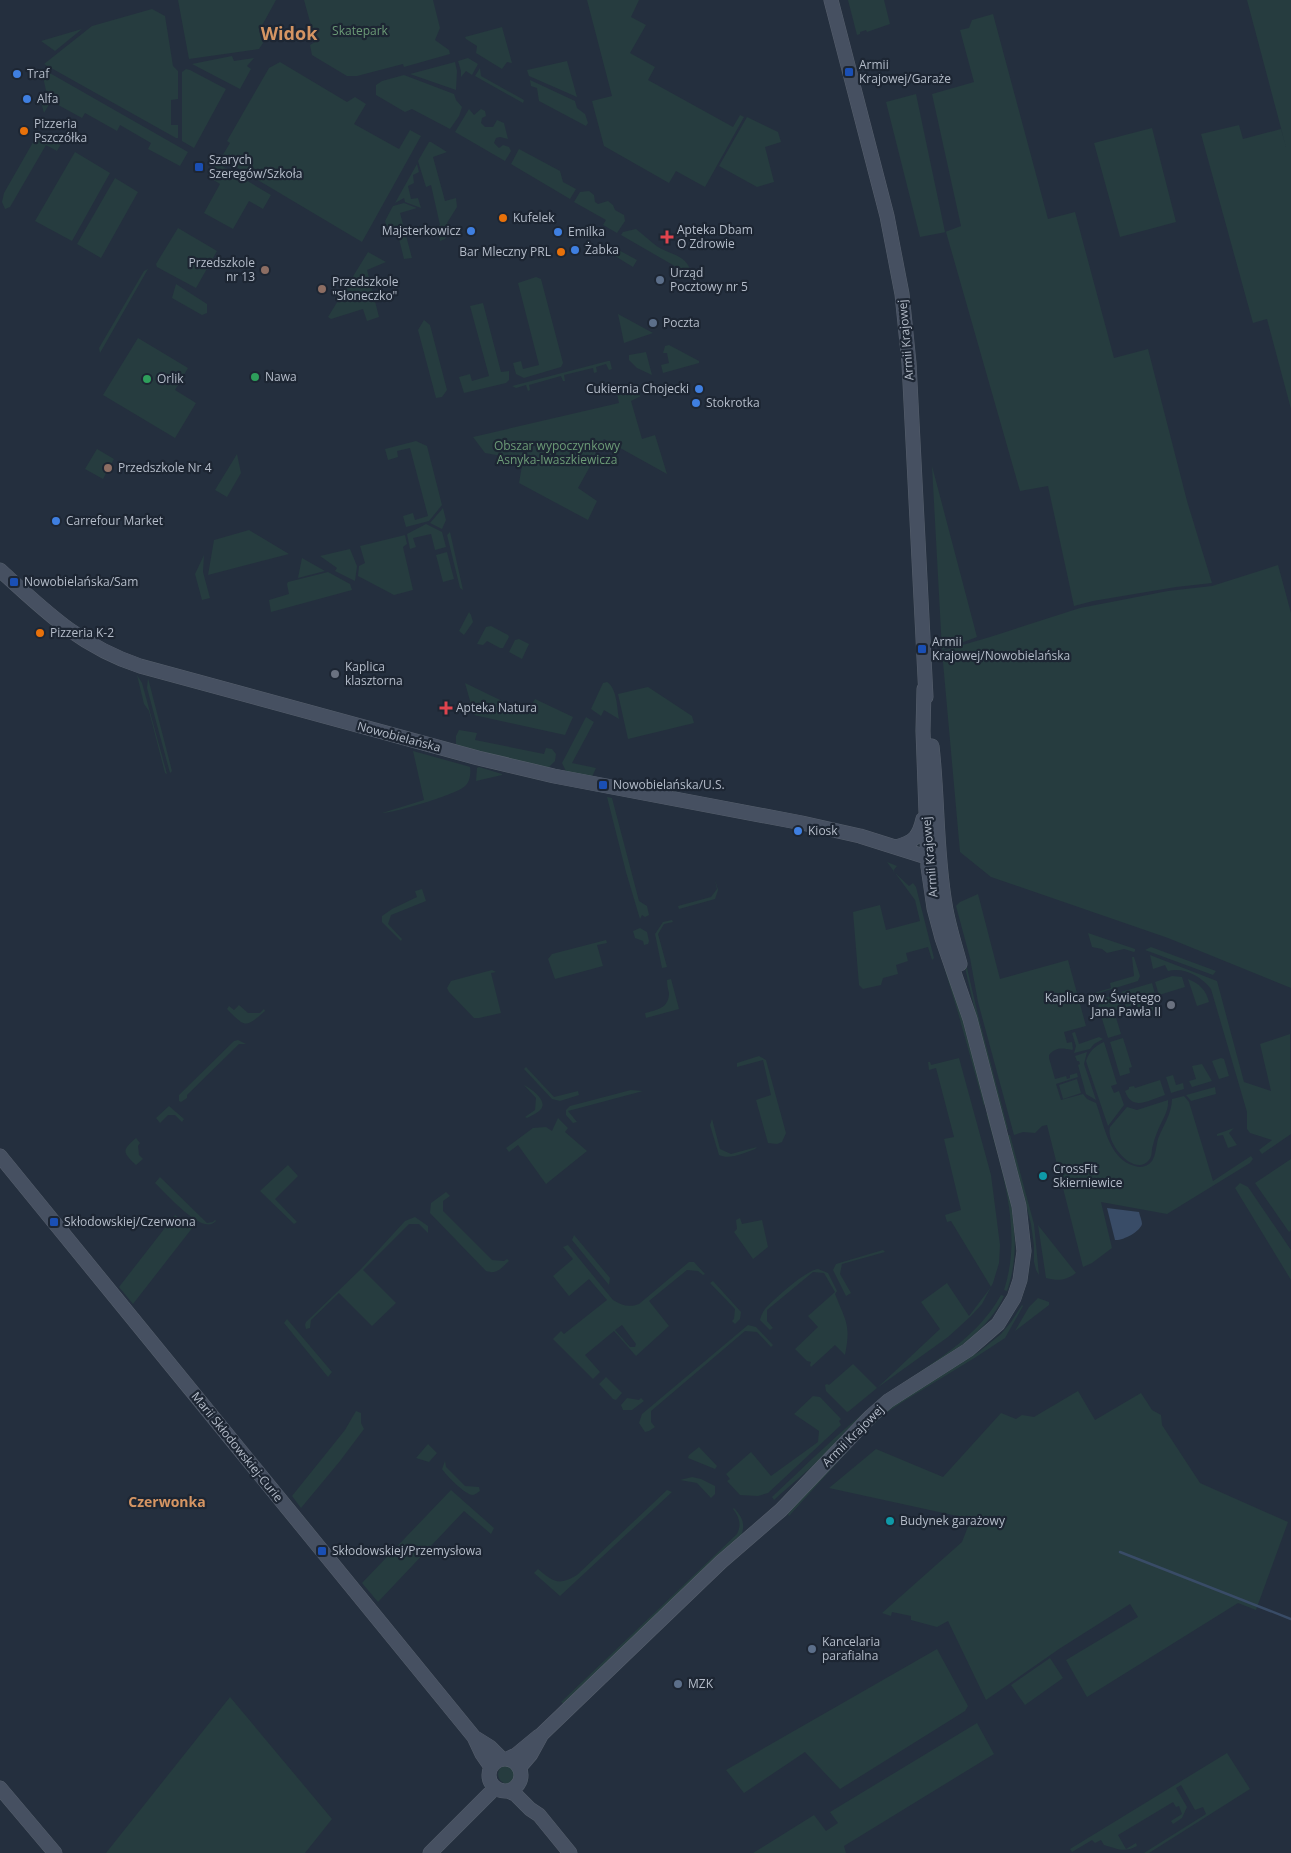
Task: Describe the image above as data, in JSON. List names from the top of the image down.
{
  "streets": {
    "street": ["Armii Krajowej", "Nowobielańska", "Marii Skłodowskiej-Curie"]
  },
  "crossings": [
    ["Armii Krajowej", "Nowobielańska"],
    ["Armii Krajowej", "Marii Skłodowskiej-Curie"]
  ],
  "districts": ["Widok", "Czerwonka"],
  "parks": ["Skatepark", "Obszar wypoczynkowy Asnyka-Iwaszkiewicza"],
  "places": {
    "transit": [
      "Armii Krajowej/Garaże",
      "Szarych Szeregów/Szkoła",
      "Nowobielańska/Sam",
      "Armii Krajowej/Nowobielańska",
      "Nowobielańska/U.S.",
      "Skłodowskiej/Czerwona",
      "Skłodowskiej/Przemysłowa"
    ],
    "other": [
      "Traf",
      "Alfa",
      "Pizzeria Pszczółka",
      "Kufelek",
      "Majsterkowicz",
      "Emilka",
      "Żabka",
      "Bar Mleczny PRL",
      "Przedszkole nr 13",
      "Urząd Pocztowy nr 5",
      "Przedszkole \"Słoneczko\"",
      "Poczta",
      "Nawa",
      "Orlik",
      "Cukiernia Chojecki",
      "Stokrotka",
      "Przedszkole Nr 4",
      "Carrefour Market",
      "Pizzeria K-2",
      "Kaplica klasztorna",
      "Kiosk",
      "Kaplica pw. Świętego Jana Pawła II",
      "CrossFit Skierniewice",
      "Budynek garażowy",
      "Kancelaria parafialna",
      "MZK"
    ],
    "health": ["Apteka Dbam O Zdrowie", "Apteka Natura"]
  }
}
